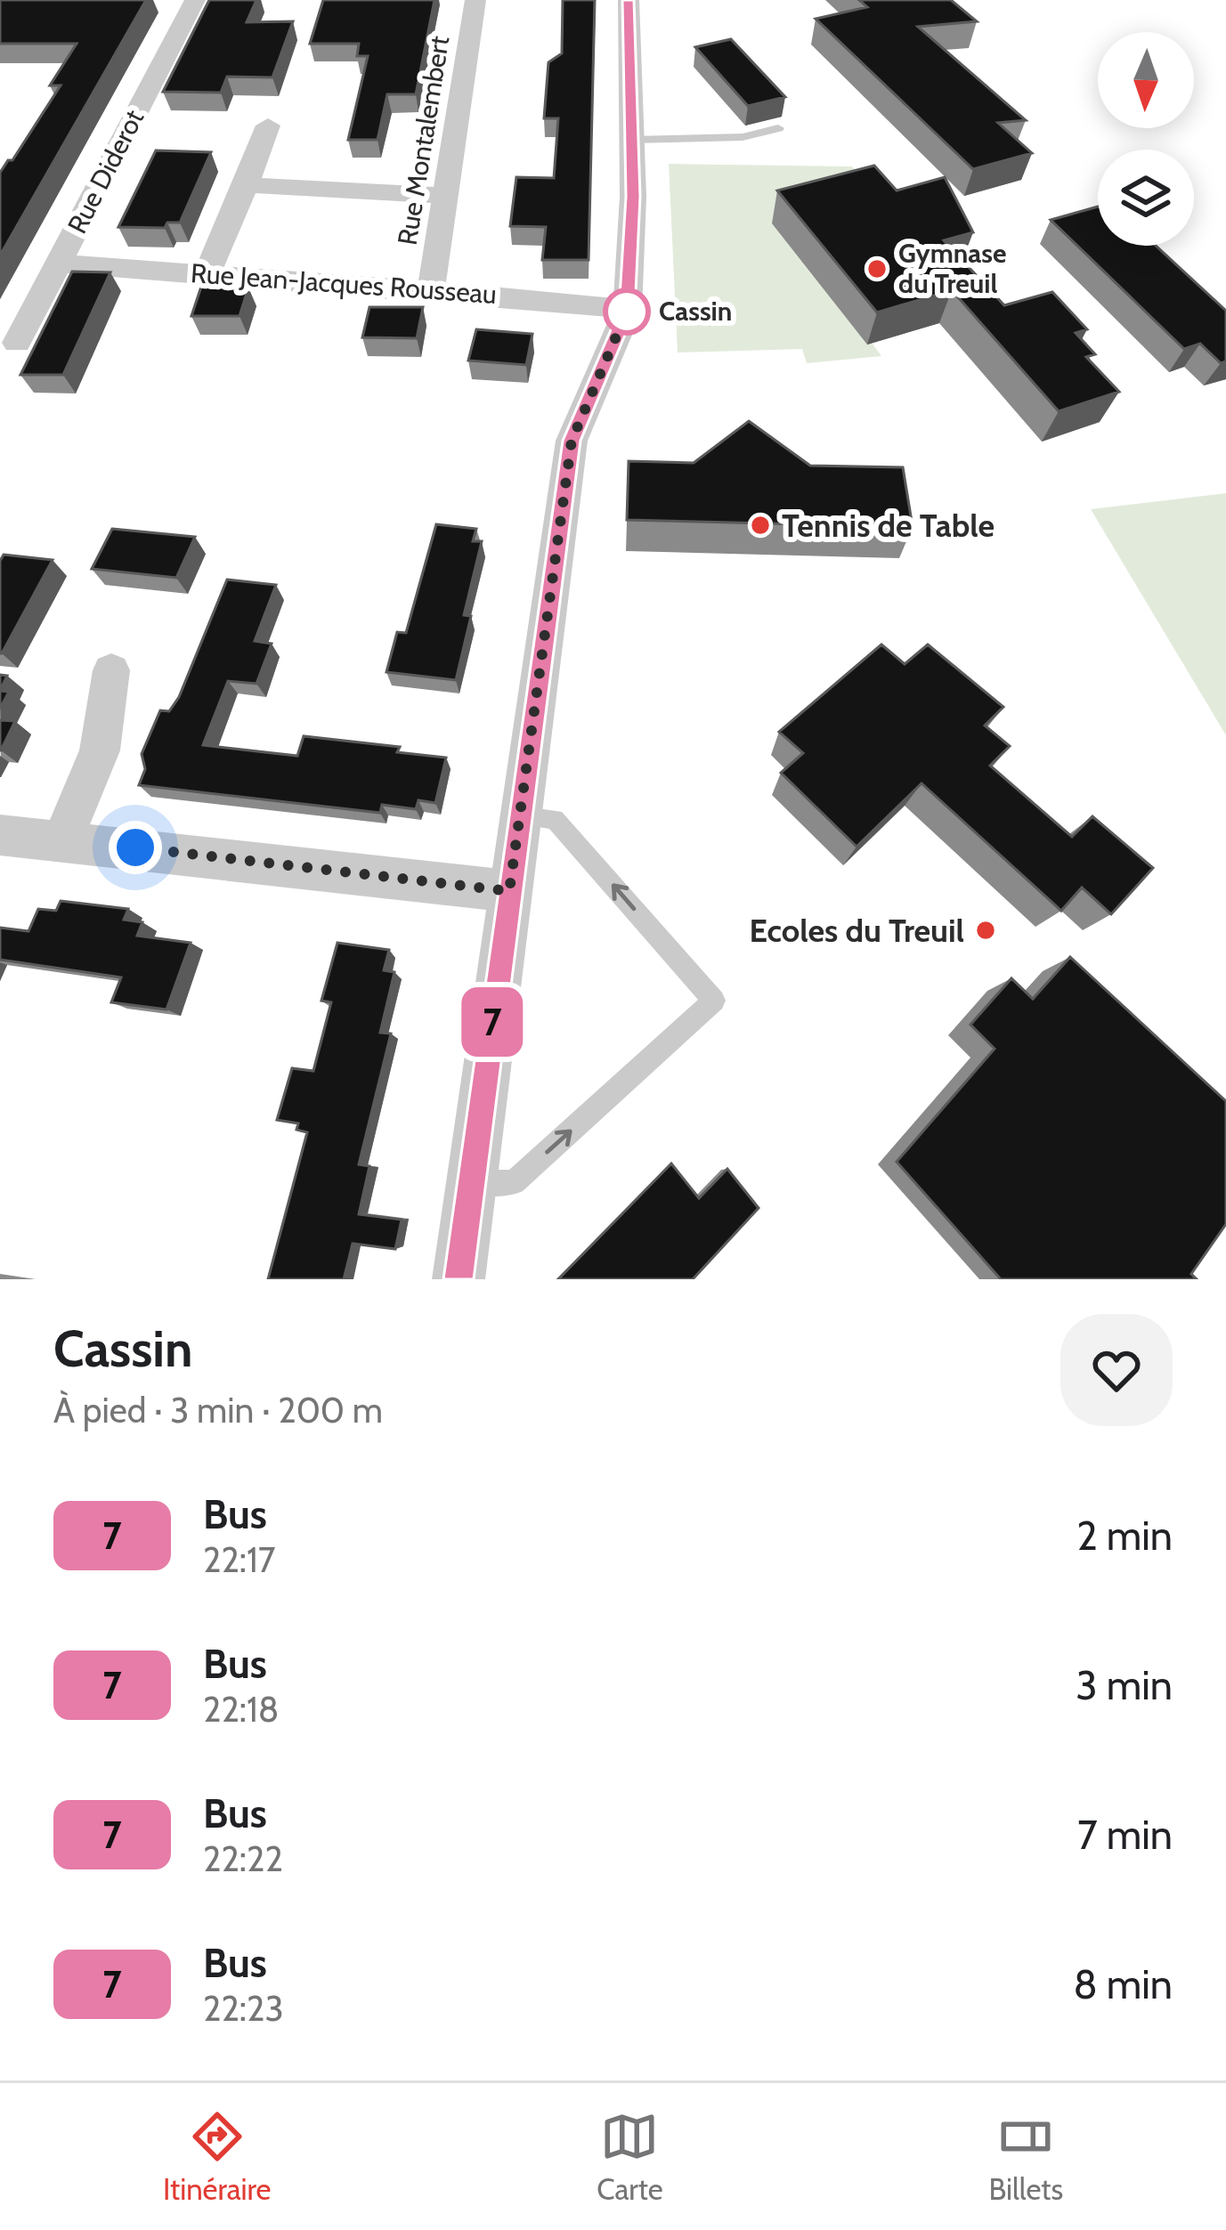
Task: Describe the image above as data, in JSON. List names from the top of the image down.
{
  "streets": {
    "street": ["Rue Montalembert", "Rue Diderot", "Rue Jean-Jacques Rousseau"]
  },
  "crossings": [
    ["Rue Montalembert", "Rue Jean-Jacques Rousseau"],
    ["Rue Diderot", "Rue Jean-Jacques Rousseau"]
  ],
  "places": [
    "Gymnase du Treuil",
    "Cassin",
    "Tennis de Table",
    "Ecoles du Treuil"
  ],
  "lines": ["bus line 7"],
  "north": "bottom",
  "page": {
    "on_map": "7",
    "heading": ["Cassin", "À pied · 3 min · 200 m"],
    "list": [
      {
        "mark": "7",
        "name": "Bus",
        "note": "22:17",
        "value": "2 min"
      },
      {
        "mark": "7",
        "name": "Bus",
        "note": "22:18",
        "value": "3 min"
      },
      {
        "mark": "7",
        "name": "Bus",
        "note": "22:22",
        "value": "7 min"
      },
      {
        "mark": "7",
        "name": "Bus",
        "note": "22:23",
        "value": "8 min"
      }
    ],
    "tabs": ["Itinéraire", "Carte", "Billets"]
  }
}
